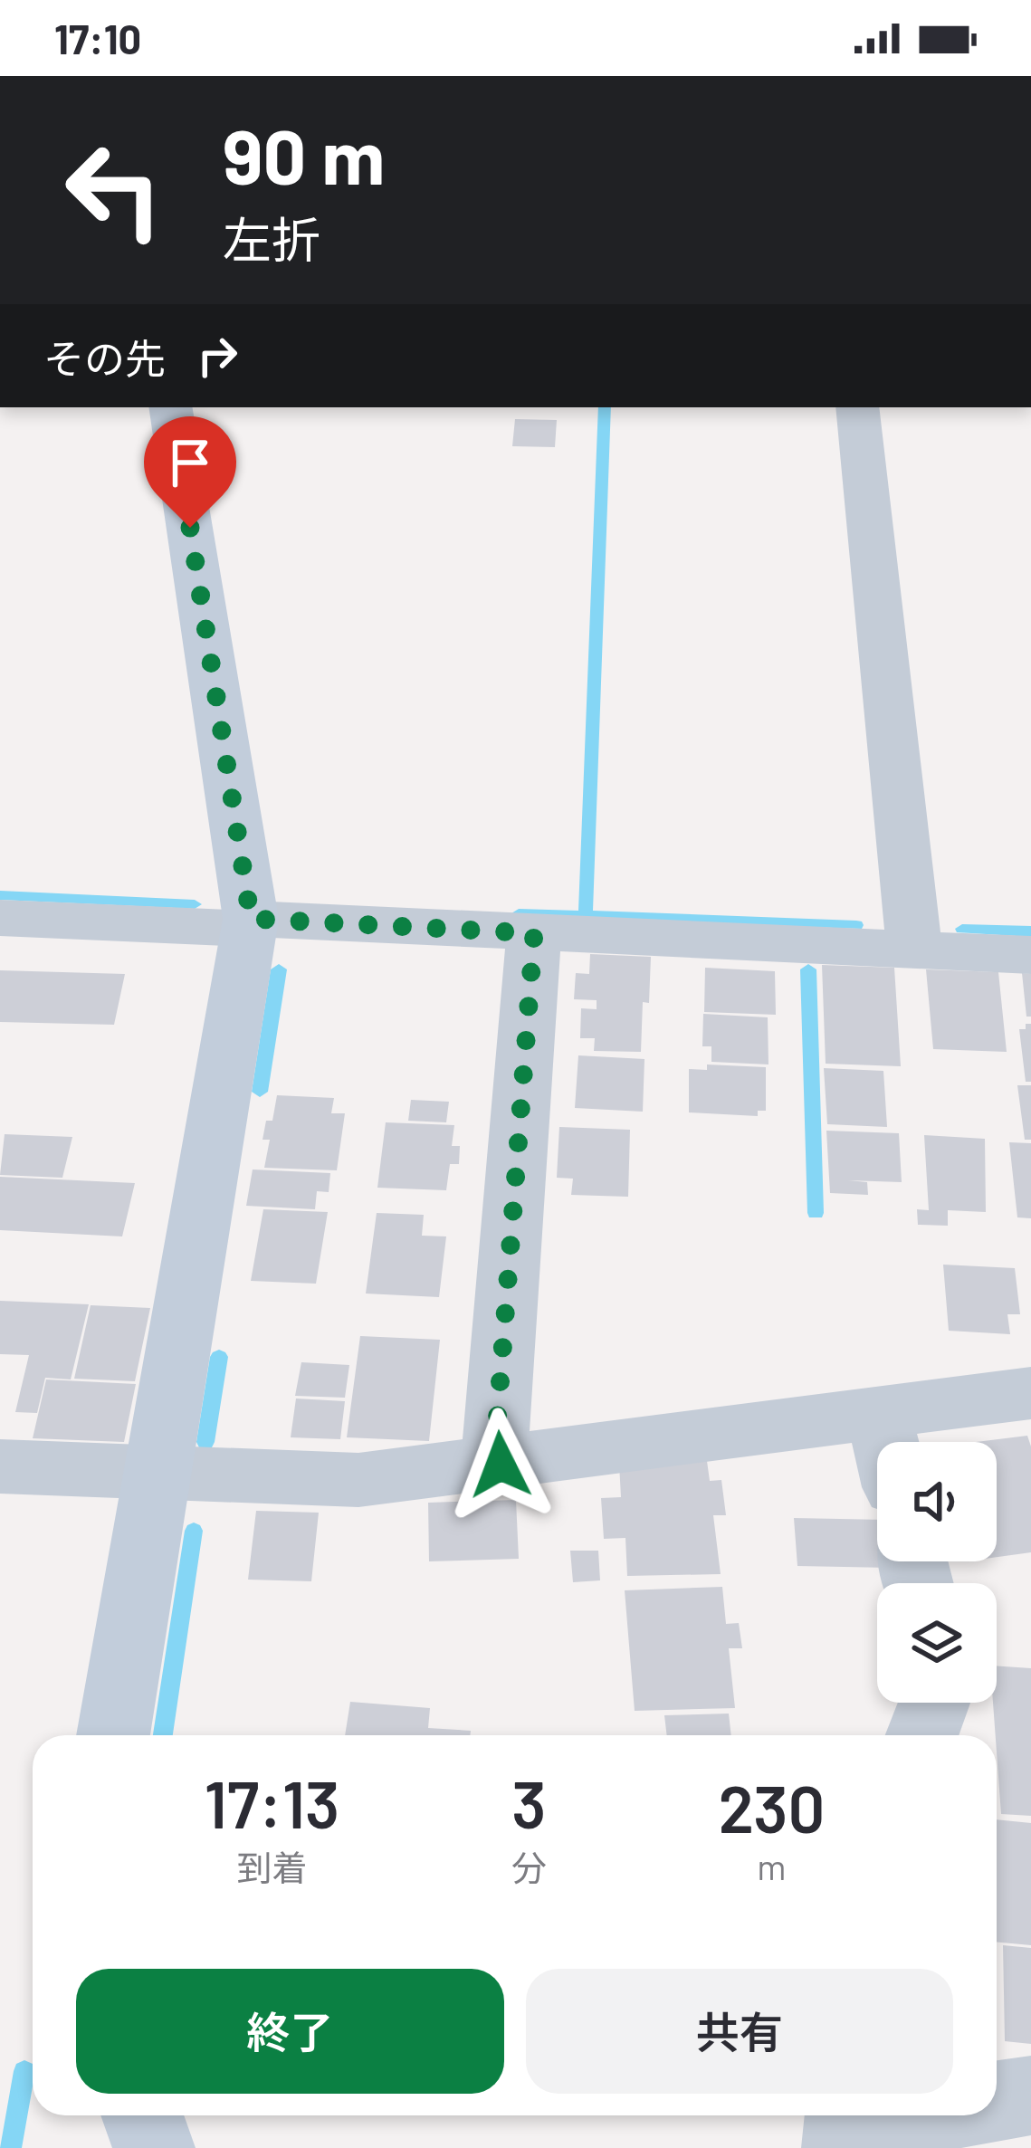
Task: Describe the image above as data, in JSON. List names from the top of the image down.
{
  "page": {
    "status": "17:10",
    "turn": ["90 m", "左折"],
    "then": "その先",
    "eta": [
      "17:13",
      "到着",
      "3",
      "分",
      "230",
      "m"
    ],
    "buttons": ["終了", "共有"]
  }
}
